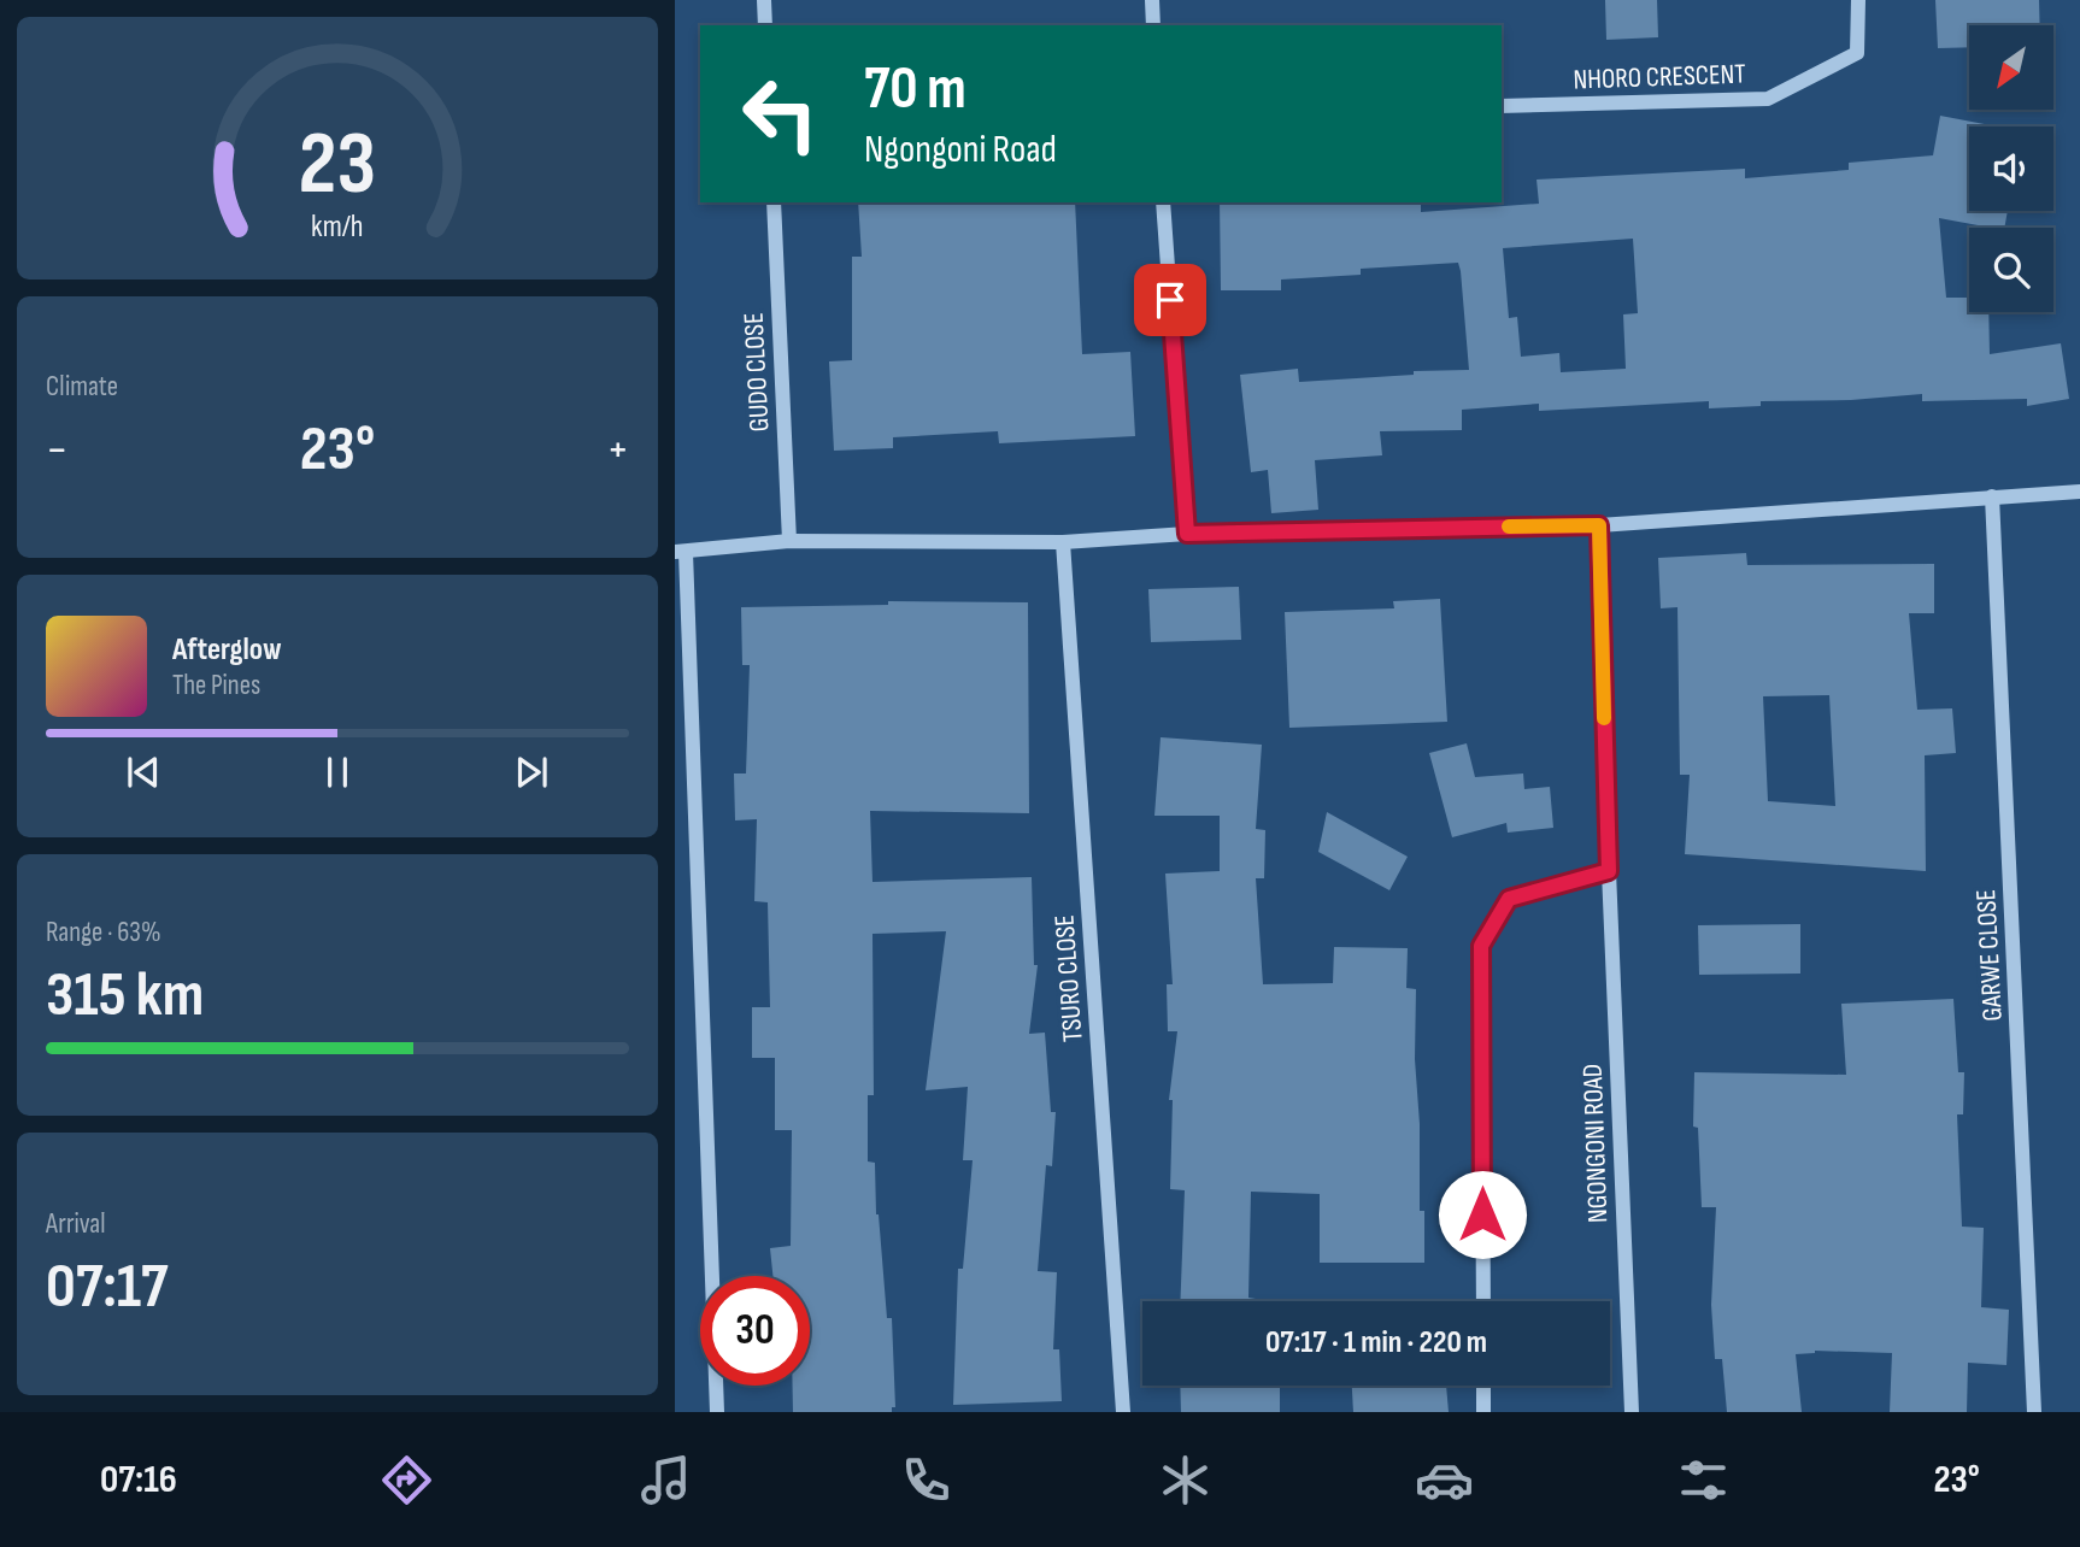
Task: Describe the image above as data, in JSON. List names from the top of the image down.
{
  "streets": {
    "street": [
      "NHORO CRESCENT",
      "GUDO CLOSE",
      "GARWE CLOSE",
      "TSURO CLOSE",
      "NGONGONI ROAD"
    ]
  },
  "north": "bottom left",
  "page": {
    "turn": ["70 m", "Ngongoni Road"],
    "tile": [
      "Climate",
      ["Range · 63%", "315 km"],
      ["Arrival", "07:17"]
    ],
    "heat": ["−", "23°", "+"],
    "song": ["Afterglow", "The Pines"],
    "limit": "30",
    "trip": "07:17 · 1 min · 220 m",
    "tabs": ["07:16", "23°"],
    "gauge": ["23", "km/h"]
  }
}
